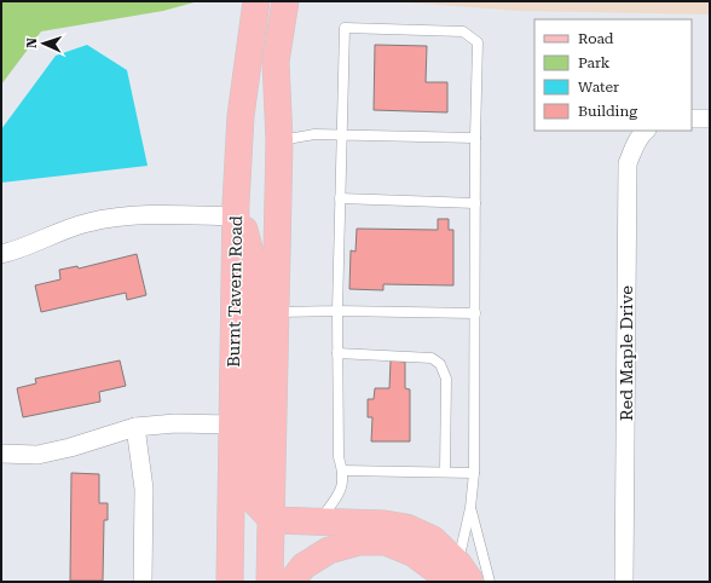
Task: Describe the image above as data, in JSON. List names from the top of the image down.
{
  "streets": {
    "main road": ["Burnt Tavern Road"],
    "street": ["Red Maple Drive"]
  },
  "legend": [
    "Road",
    "Park",
    "Water",
    "Building"
  ],
  "north": "left"
}
